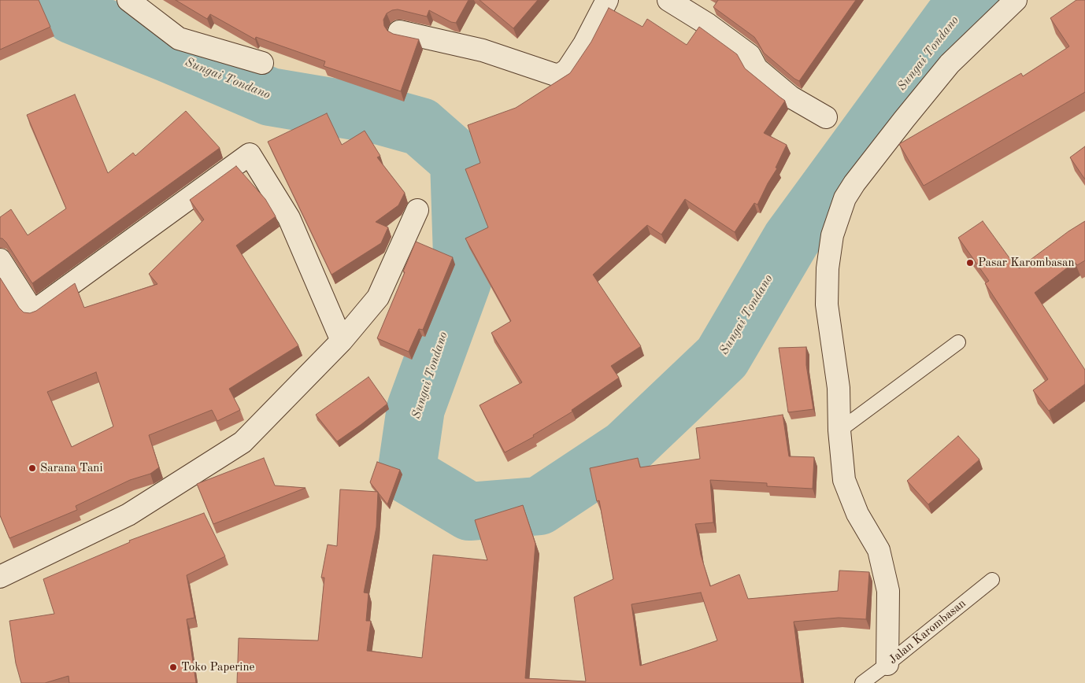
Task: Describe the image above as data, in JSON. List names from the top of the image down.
{
  "streets": {
    "lane": ["Jalan Karombasan"]
  },
  "water": ["Sungai Tondano"],
  "places": ["Pasar Karombasan", "Sarana Tani", "Toko Paperine"]
}
